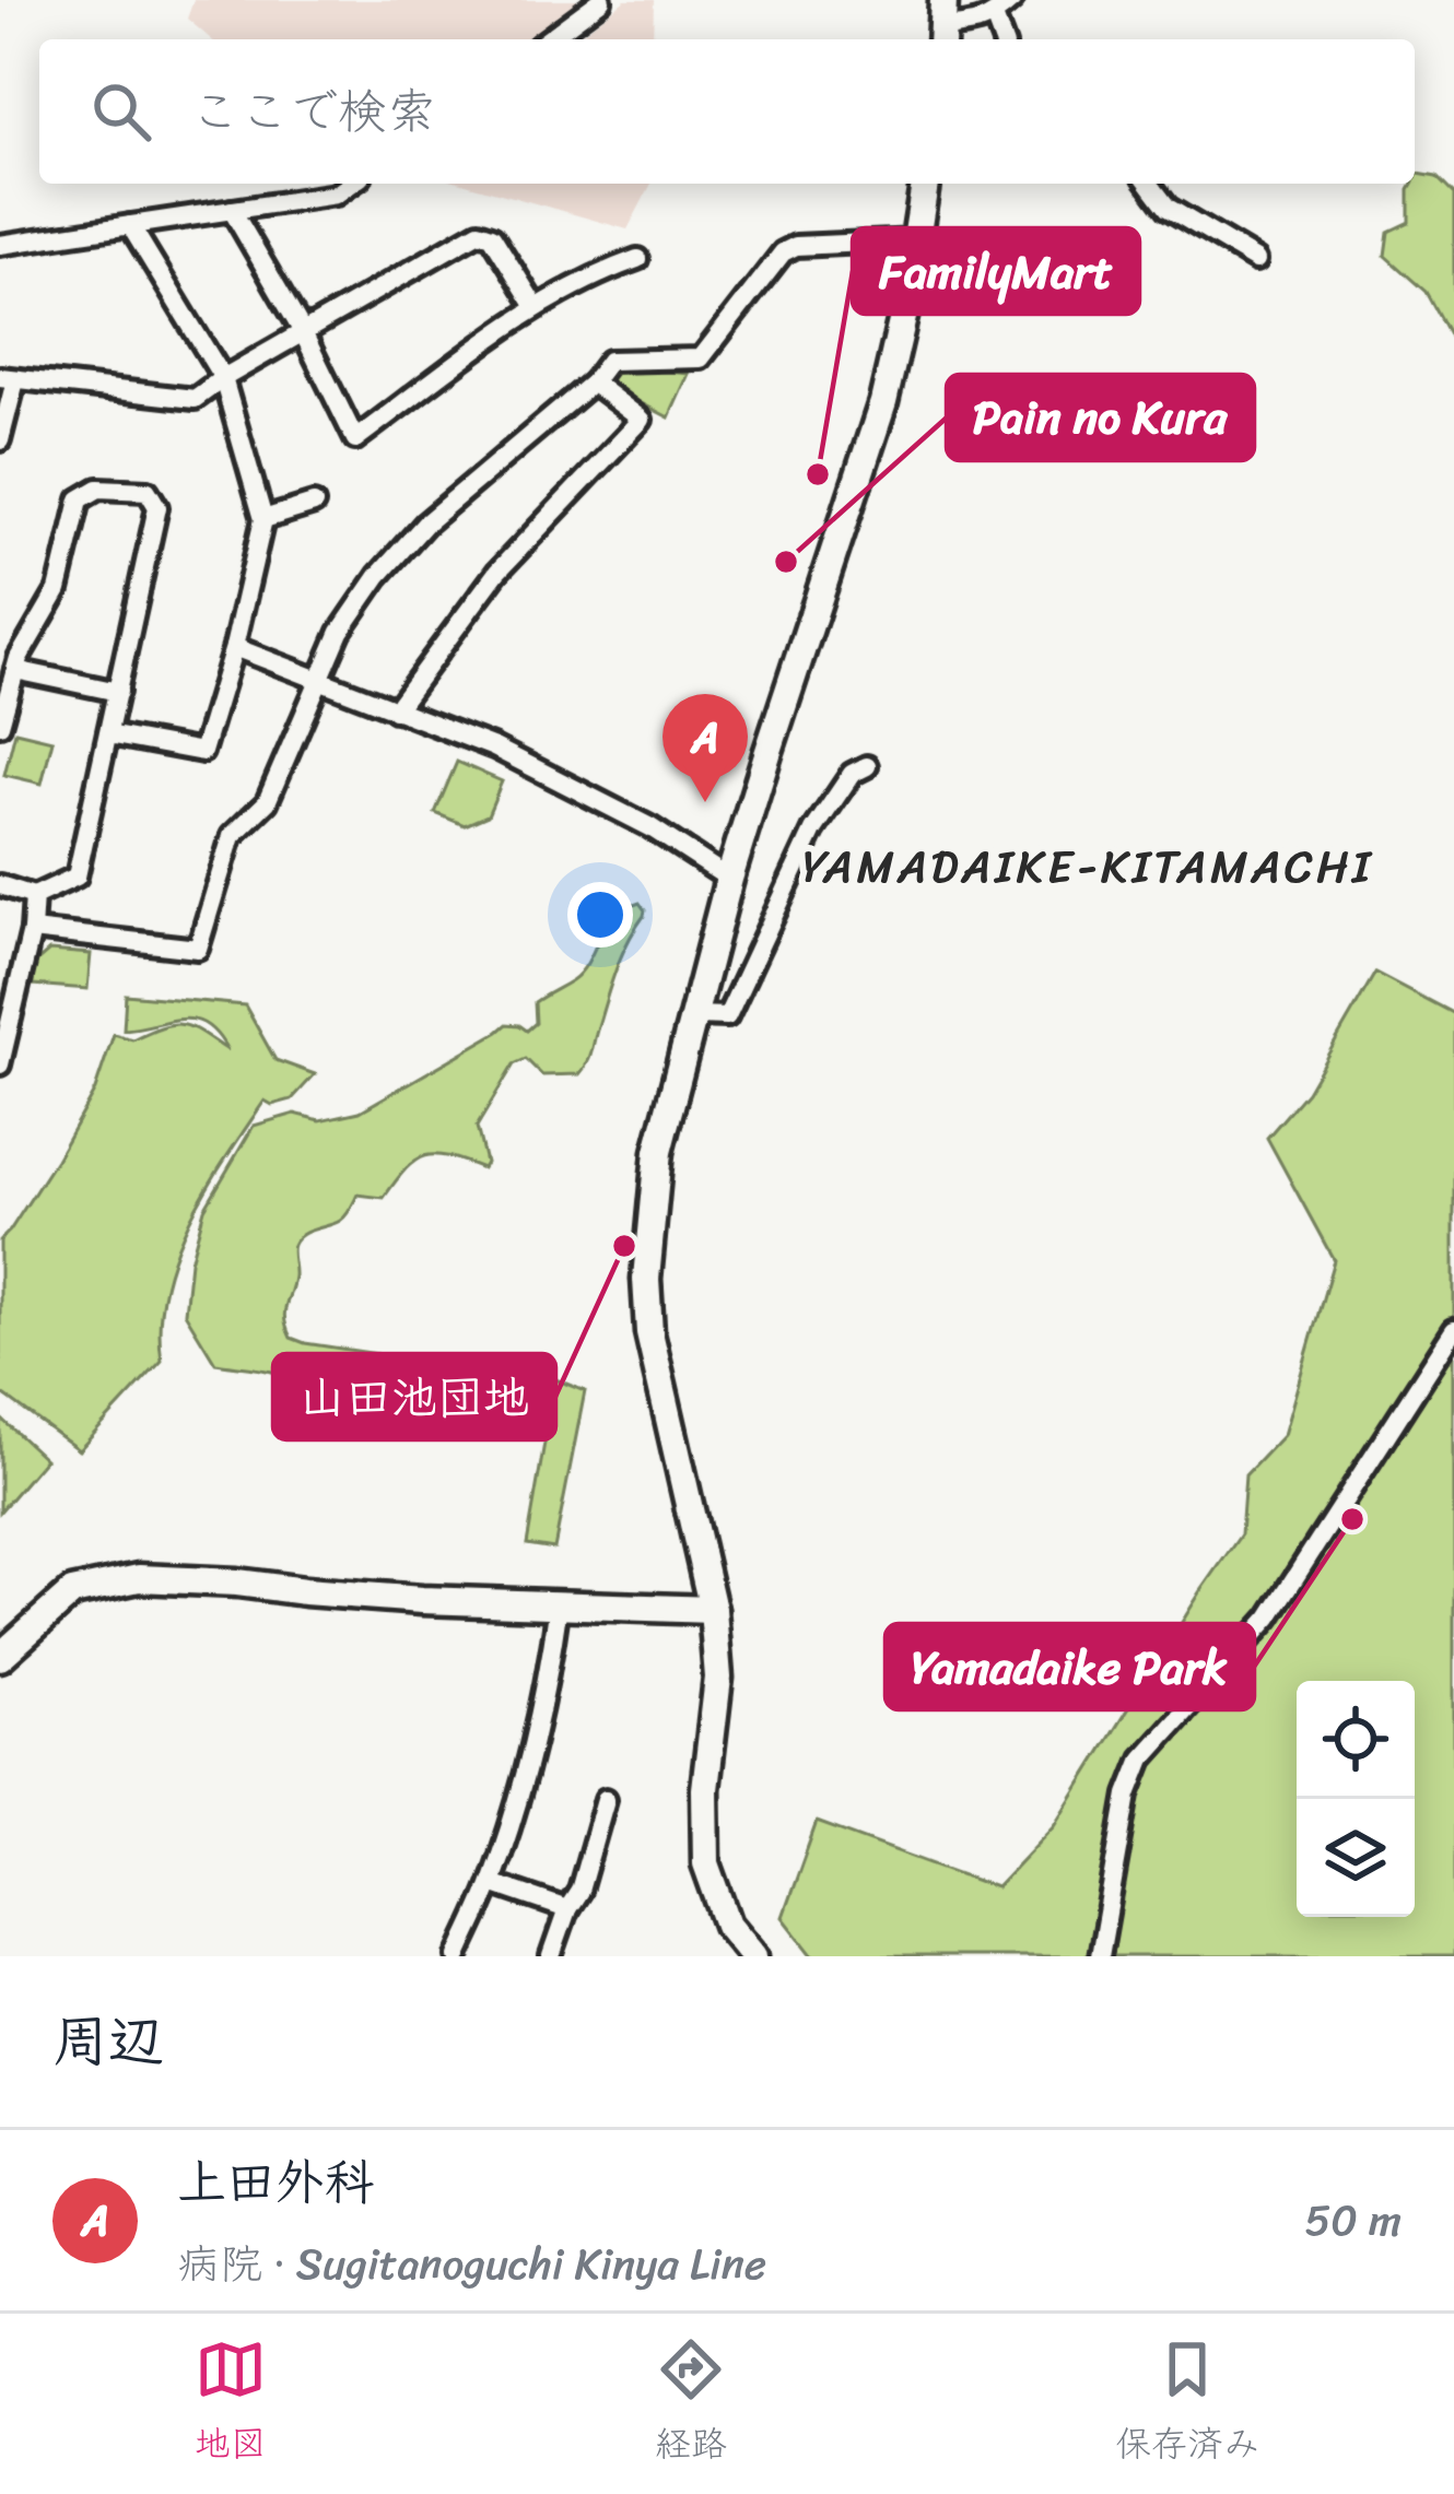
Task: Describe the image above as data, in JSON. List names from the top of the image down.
{
  "districts": ["YAMADAIKE-KITAMACHI"],
  "places": [
    "FamilyMart",
    "Pain no Kura",
    "山田池団地",
    "Yamadaike Park"
  ],
  "page": {
    "search": "ここで検索",
    "pins": "A",
    "heading": "周辺",
    "list": [
      {
        "mark": "A",
        "name": "上田外科",
        "note": "病院 · Sugitanoguchi Kinya Line",
        "value": "50 m"
      }
    ],
    "nav": ["地図", "経路", "保存済み"]
  }
}
